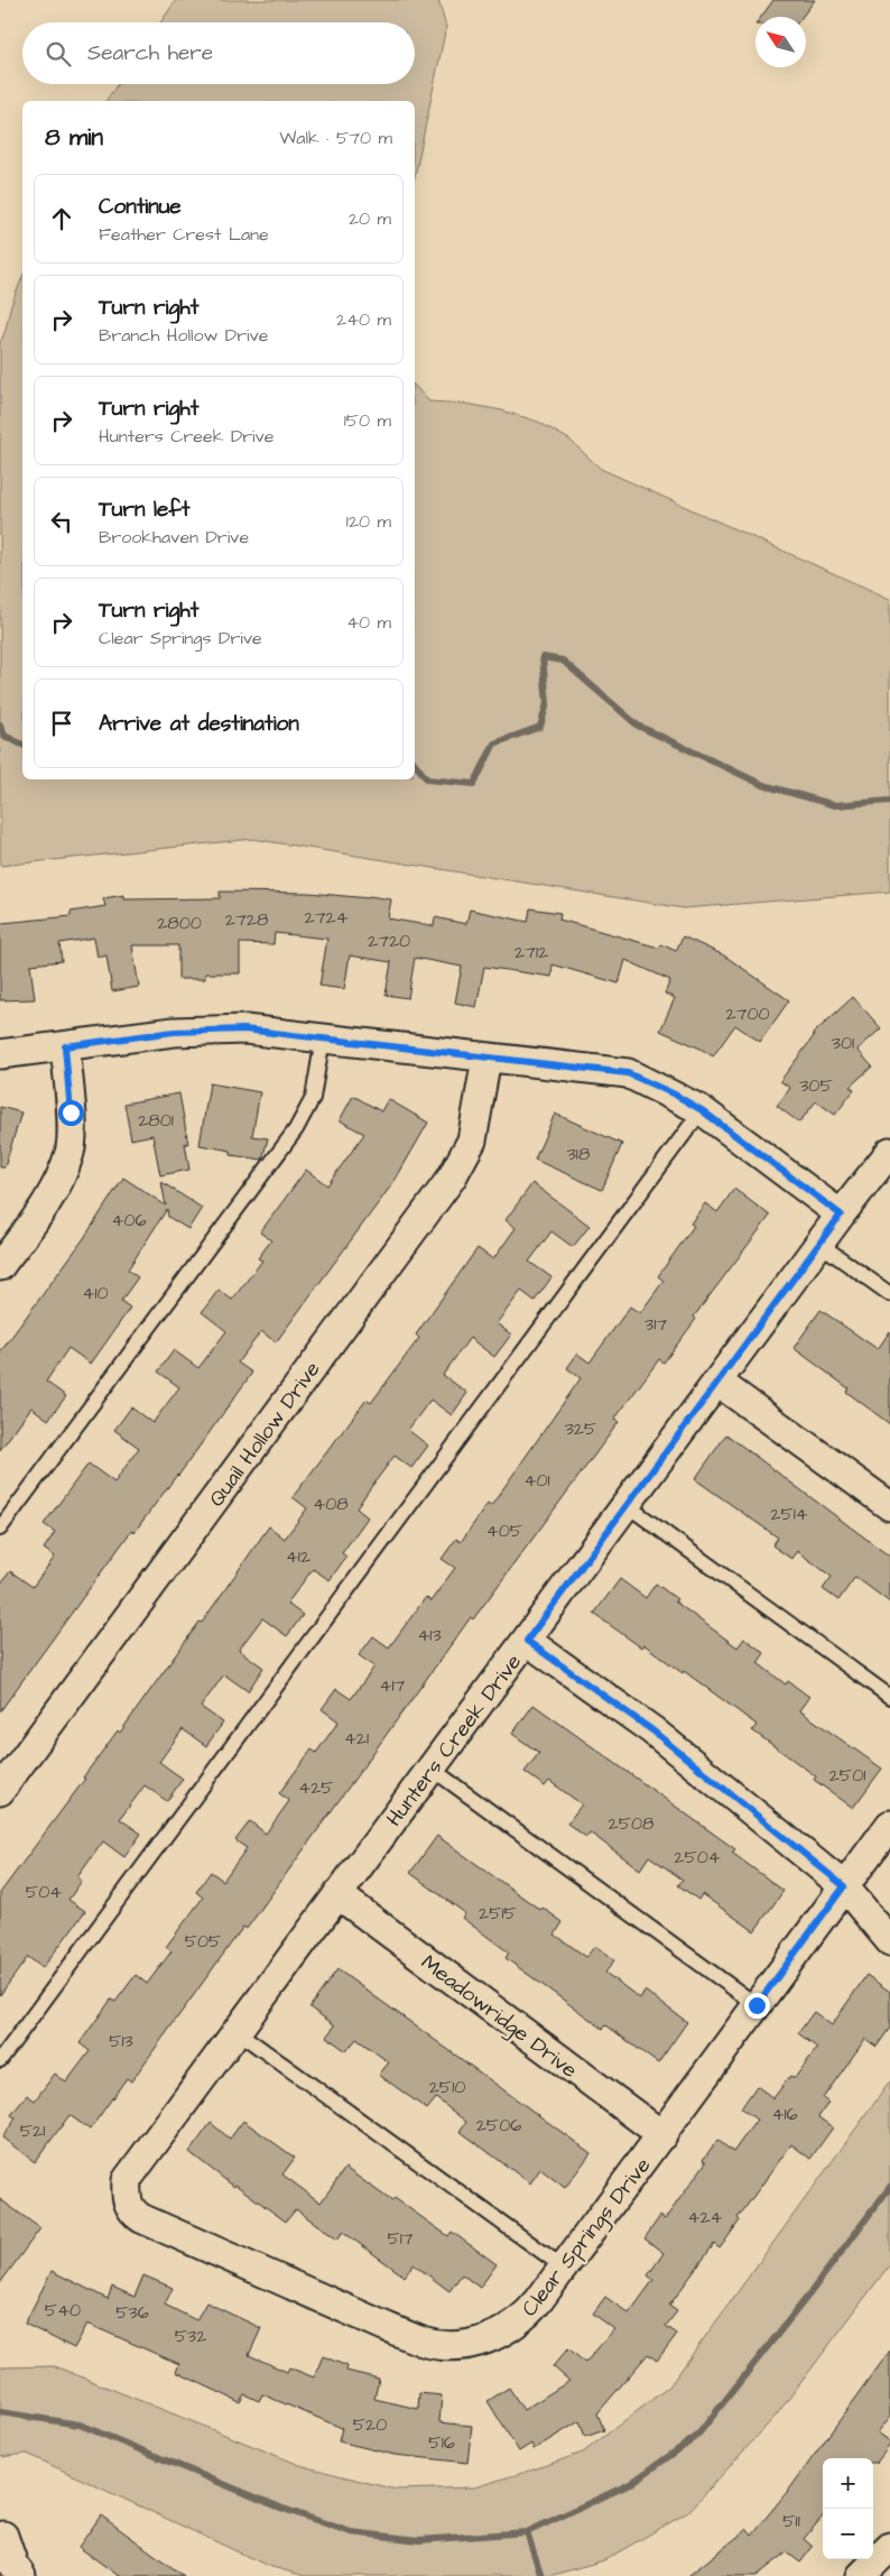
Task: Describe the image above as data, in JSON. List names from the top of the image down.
{
  "streets": {
    "street": [
      "Quail Hollow Drive",
      "Hunters Creek Drive",
      "Meadowridge Drive",
      "Clear Springs Drive"
    ]
  },
  "crossings": [
    ["Hunters Creek Drive", "Meadowridge Drive"],
    ["Hunters Creek Drive", "Clear Springs Drive"],
    ["Meadowridge Drive", "Clear Springs Drive"]
  ],
  "house_numbers": [
    "2724",
    "2728",
    "2800",
    "2720",
    "2712",
    "2700",
    "301",
    "305",
    "2801",
    "318",
    "406",
    "410",
    "317",
    "325",
    "401",
    "408",
    "2514",
    "405",
    "412",
    "413",
    "417",
    "421",
    "2501",
    "425",
    "2508",
    "2504",
    "504",
    "2515",
    "505",
    "513",
    "2510",
    "416",
    "2506",
    "521",
    "424",
    "517",
    "540",
    "536",
    "532",
    "520",
    "516",
    "511"
  ],
  "north": "top left",
  "page": {
    "search": "Search here",
    "heading": ["8 min", "Walk · 570 m"],
    "list": [
      ["Continue", "Feather Crest Lane", "20 m"],
      ["Turn right", "Branch Hollow Drive", "240 m"],
      ["Turn right", "Hunters Creek Drive", "150 m"],
      ["Turn left", "Brookhaven Drive", "120 m"],
      ["Turn right", "Clear Springs Drive", "40 m"],
      "Arrive at destination"
    ],
    "map_buttons": ["+", "−"]
  }
}
